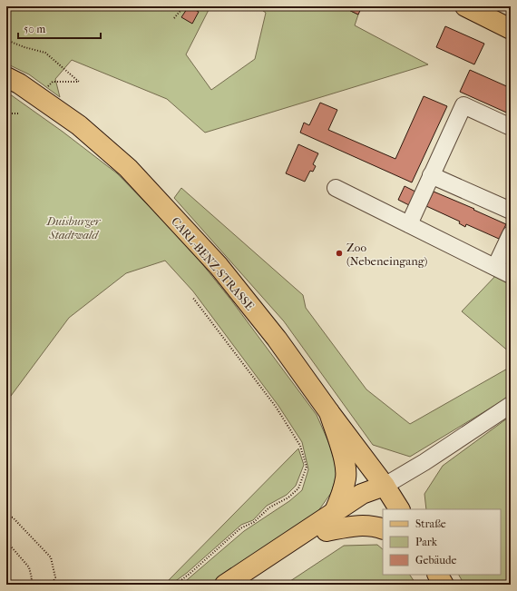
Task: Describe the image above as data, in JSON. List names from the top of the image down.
{
  "streets": {
    "main road": ["CARL-BENZ-STRASSE"]
  },
  "parks": ["Duisburger Stadtwald"],
  "places": ["Zoo (Nebeneingang)"],
  "legend": ["Straße", "Park", "Gebäude"],
  "scale_bar": "50 m"
}
